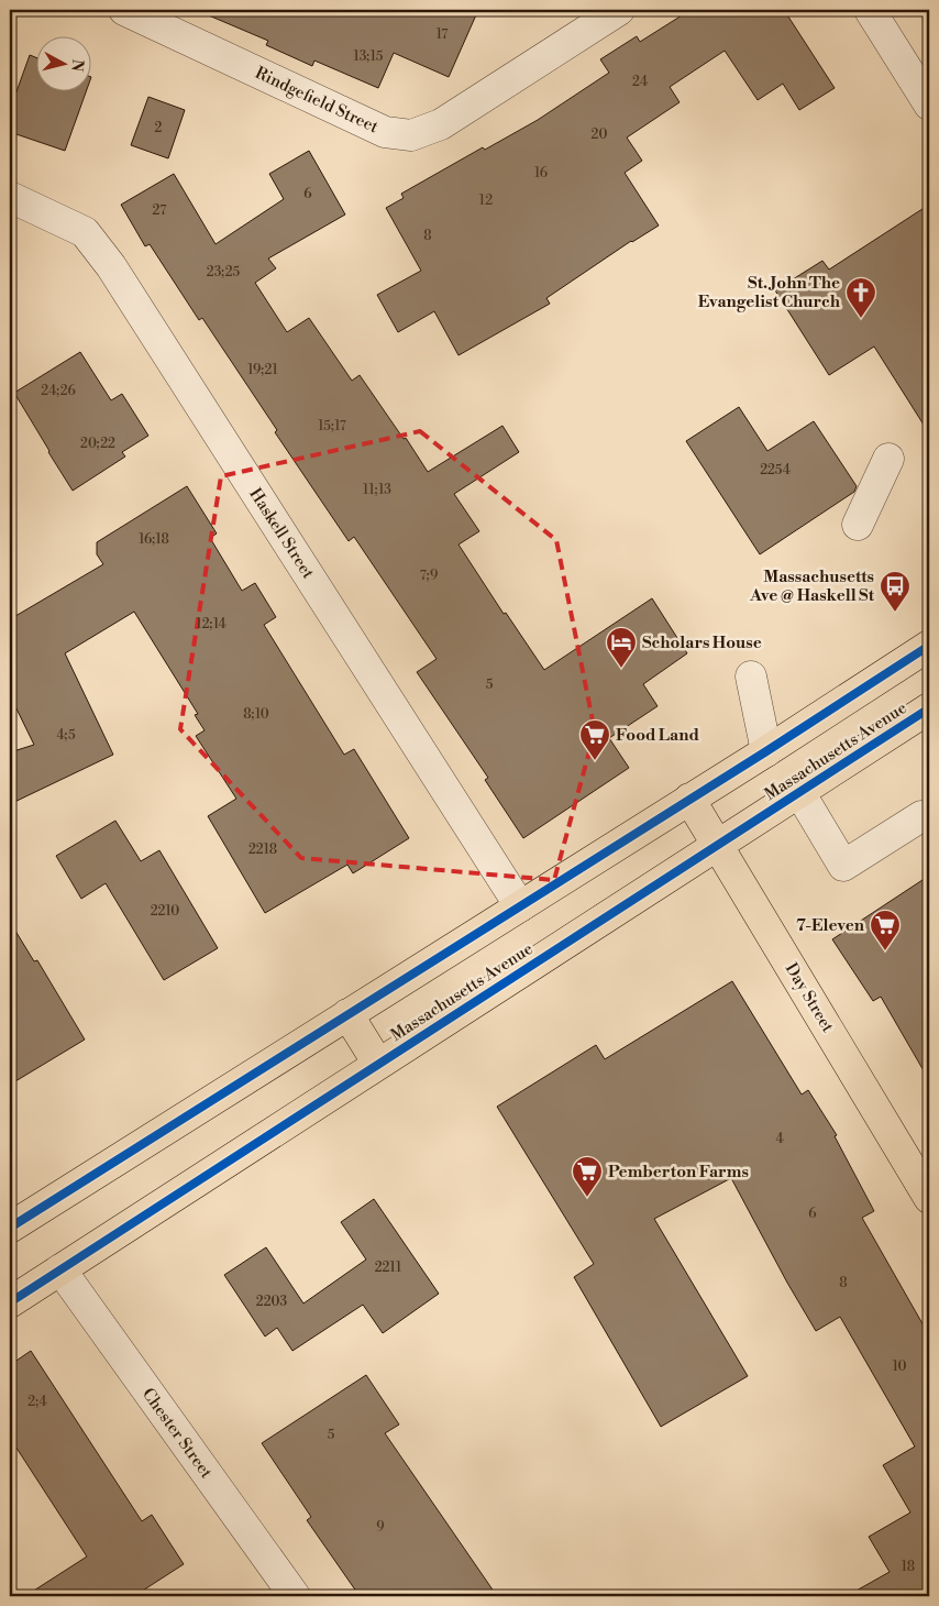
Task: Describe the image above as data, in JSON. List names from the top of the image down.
{
  "streets": {
    "main road": ["Massachusetts Avenue", "Day Street"],
    "street": ["Rindgefield Street", "Haskell Street", "Chester Street"]
  },
  "crossings": [
    ["Massachusetts Avenue", "Day Street"],
    ["Massachusetts Avenue", "Chester Street"]
  ],
  "places": {
    "church": ["St. John The Evangelist Church"],
    "bus stop": ["Massachusetts Ave @ Haskell St"],
    "hotel": ["Scholars House"],
    "supermarket": ["Food Land", "7-Eleven", "Pemberton Farms"]
  },
  "house_numbers": [
    "17",
    "13;15",
    "24",
    "2",
    "20",
    "16",
    "6",
    "12",
    "27",
    "8",
    "23;25",
    "19;21",
    "24;26",
    "15;17",
    "20;22",
    "2254",
    "11;13",
    "16;18",
    "7;9",
    "12;14",
    "5",
    "8;10",
    "4;5",
    "2218",
    "2210",
    "4",
    "6",
    "2211",
    "8",
    "2203",
    "10",
    "2;4",
    "5",
    "9",
    "18"
  ],
  "north": "right"
}
